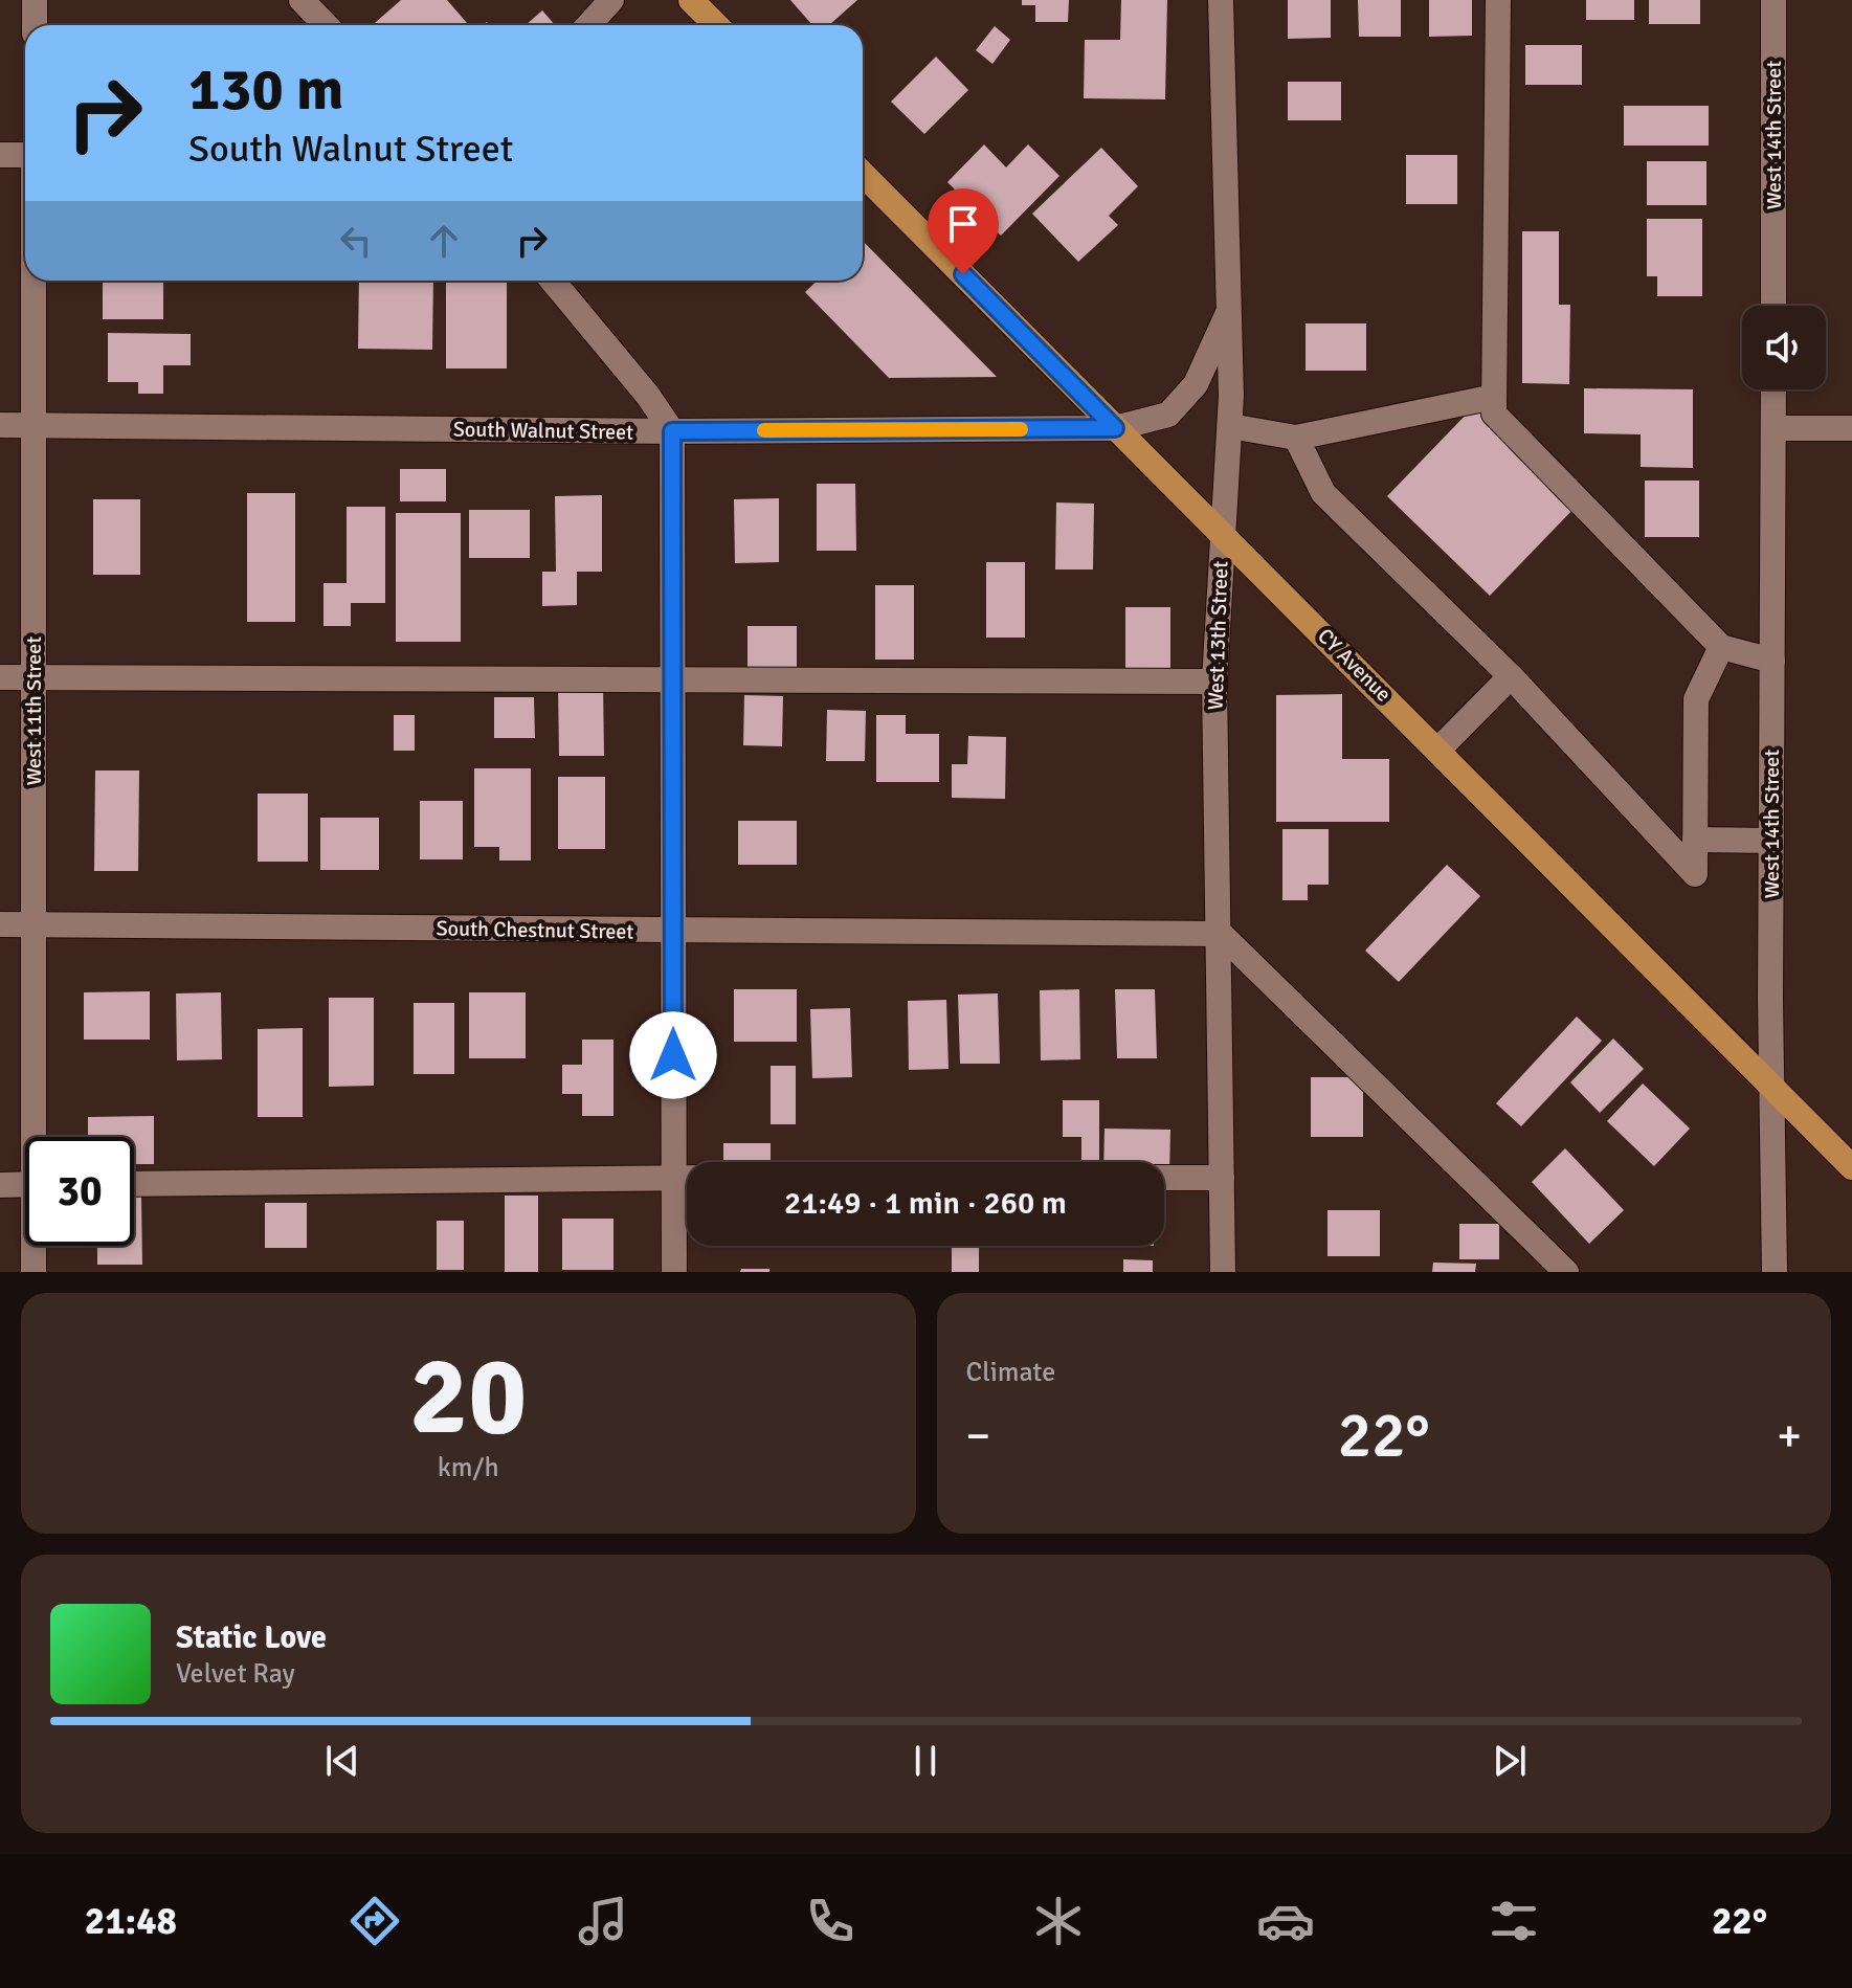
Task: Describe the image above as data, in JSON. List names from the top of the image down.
{
  "streets": {
    "main road": ["CY Avenue"],
    "street": [
      "West 14th Street",
      "South Walnut Street",
      "West 13th Street",
      "West 11th Street",
      "South Chestnut Street"
    ]
  },
  "crossings": [
    ["West 14th Street", "CY Avenue"],
    ["South Walnut Street", "West 13th Street"],
    ["South Walnut Street", "CY Avenue"],
    ["South Walnut Street", "West 11th Street"],
    ["West 13th Street", "CY Avenue"],
    ["West 13th Street", "South Chestnut Street"],
    ["West 11th Street", "South Chestnut Street"]
  ],
  "page": {
    "turn": ["130 m", "South Walnut Street"],
    "limit": "30",
    "trip": "21:49 · 1 min · 260 m",
    "tile": [
      ["20", "km/h"],
      "Climate"
    ],
    "heat": ["−", "22°", "+"],
    "song": ["Static Love", "Velvet Ray"],
    "tabs": ["21:48", "22°"]
  }
}
